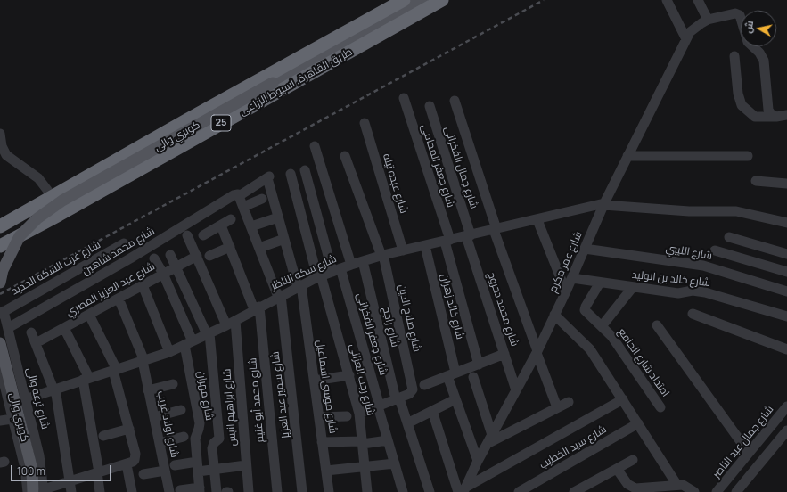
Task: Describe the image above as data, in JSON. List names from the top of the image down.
{
  "streets": {
    "highway": ["طريق القاهرة, اسيوط الزراعى", "25"],
    "main road": ["كوبري والى"],
    "street": [
      "شارع جعفر المحامى",
      "شارع جمال الفخرانى",
      "شارع عبده تيله",
      "شارع محمد شاهين",
      "شارع الليبي",
      "شارع عمر مكرم",
      "شارع غرب السكه الحديد",
      "شارع سكه الناظر",
      "شارع خالد بن الوليد",
      "شارع عبد العزيز المصري",
      "شارع خالد زهران",
      "شارع محمد دحروج",
      "شارع صلاح الدين",
      "شارع راجح",
      "شارع جعفر الفخرانى",
      "امتداد شارع الجامع",
      "شارع رجب العزانى",
      "شارع موسى اسماعيل",
      "شارع سمير عبد العزيز",
      "شارع مهران",
      "شارع ترعه والى",
      "شارع محمد أبو غنيم",
      "شارع ابراهيم انيس",
      "شارع اولاد غريب",
      "شارع جمال عبد الناصر",
      "شارع سيد الخطيب"
    ]
  },
  "crossings": [
    ["طريق القاهرة, اسيوط الزراعى", "كوبري والى"],
    ["كوبري والى", "شارع ترعه والى"],
    ["شارع جعفر المحامى", "شارع سكه الناظر"],
    ["شارع جمال الفخرانى", "شارع سكه الناظر"],
    ["شارع جمال الفخرانى", "شارع محمد دحروج"],
    ["شارع عبده تيله", "شارع سكه الناظر"],
    ["شارع محمد شاهين", "شارع موسى اسماعيل"],
    ["شارع محمد شاهين", "شارع سمير عبد العزيز"],
    ["شارع محمد شاهين", "شارع ترعه والى"],
    ["شارع الليبي", "شارع عمر مكرم"],
    ["شارع عمر مكرم", "شارع سكه الناظر"],
    ["شارع عمر مكرم", "شارع خالد بن الوليد"],
    ["شارع عمر مكرم", "شارع خالد زهران"],
    ["شارع عمر مكرم", "شارع محمد دحروج"],
    ["شارع غرب السكه الحديد", "شارع ترعه والى"],
    ["شارع سكه الناظر", "شارع خالد زهران"],
    ["شارع سكه الناظر", "شارع محمد دحروج"],
    ["شارع سكه الناظر", "شارع صلاح الدين"],
    ["شارع سكه الناظر", "شارع راجح"],
    ["شارع سكه الناظر", "شارع جعفر الفخرانى"],
    ["شارع سكه الناظر", "شارع رجب العزانى"],
    ["شارع سكه الناظر", "شارع موسى اسماعيل"],
    ["شارع سكه الناظر", "شارع سمير عبد العزيز"],
    ["شارع سكه الناظر", "شارع مهران"],
    ["شارع سكه الناظر", "شارع ترعه والى"],
    ["شارع سكه الناظر", "شارع محمد أبو غنيم"],
    ["شارع سكه الناظر", "شارع ابراهيم انيس"],
    ["شارع سكه الناظر", "شارع اولاد غريب"],
    ["شارع خالد بن الوليد", "امتداد شارع الجامع"],
    ["شارع عبد العزيز المصري", "شارع مهران"],
    ["شارع عبد العزيز المصري", "شارع ابراهيم انيس"],
    ["شارع عبد العزيز المصري", "شارع اولاد غريب"],
    ["شارع صلاح الدين", "شارع راجح"]
  ],
  "scale_bar": "100 m",
  "north": "left"
}
